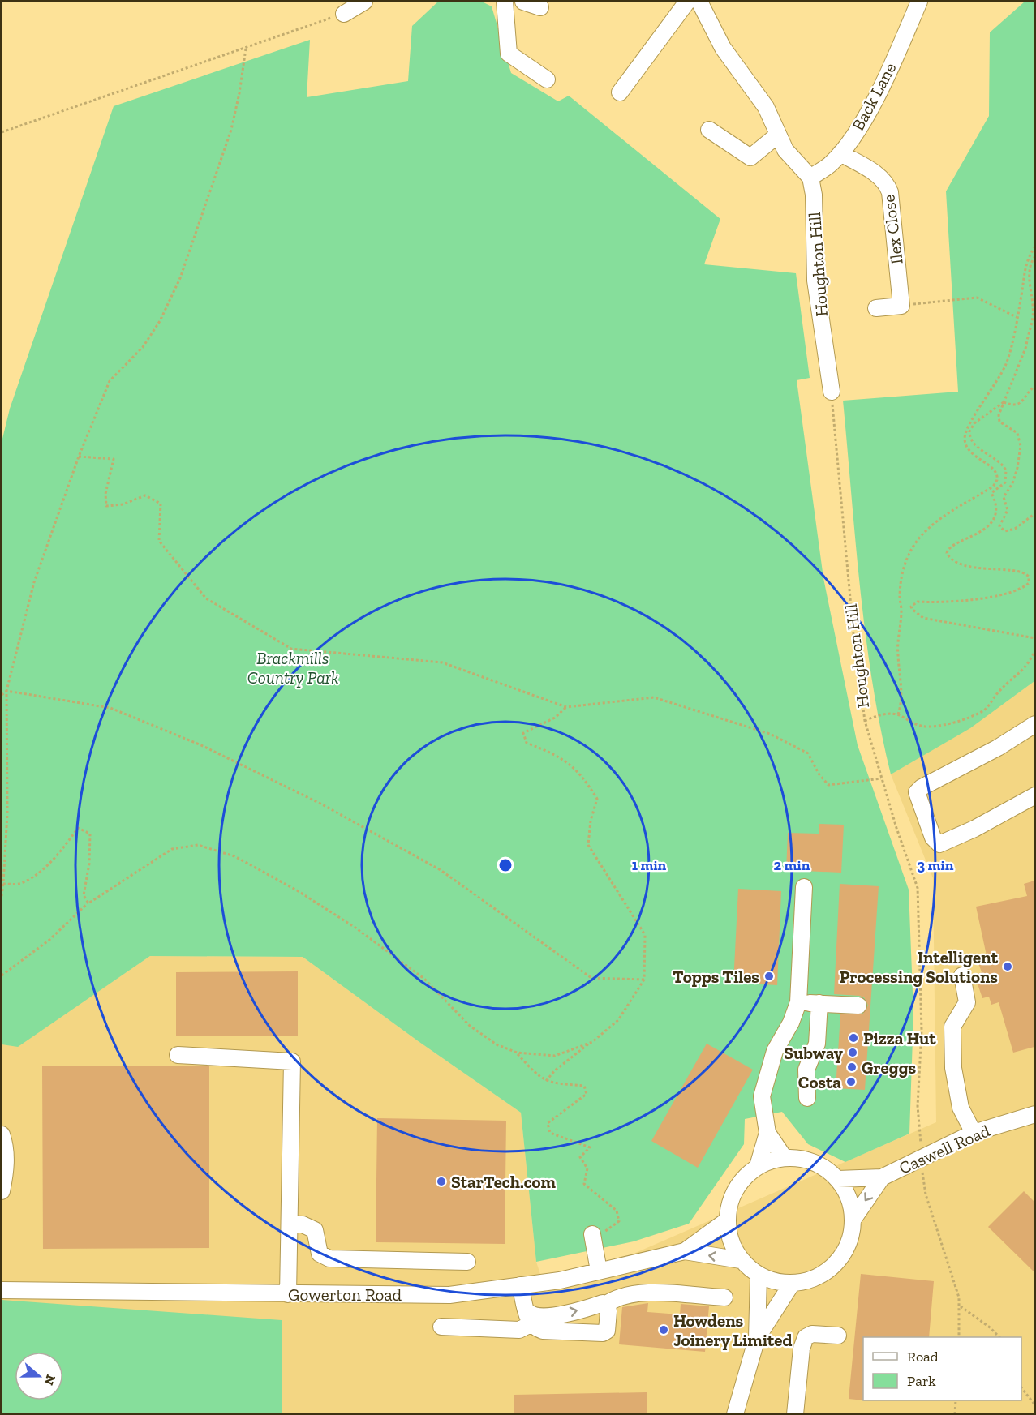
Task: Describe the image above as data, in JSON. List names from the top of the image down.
{
  "streets": {
    "street": [
      "Back Lane",
      "Ilex Close",
      "Houghton Hill",
      "Caswell Road",
      "Gowerton Road"
    ]
  },
  "crossings": [
    ["Back Lane", "Ilex Close"],
    ["Back Lane", "Houghton Hill"],
    ["Caswell Road", "Gowerton Road"]
  ],
  "parks": ["Brackmills Country Park"],
  "places": [
    "Intelligent Processing Solutions",
    "Topps Tiles",
    "Pizza Hut",
    "Subway",
    "Greggs",
    "Costa",
    "StarTech.com",
    "Howdens Joinery Limited"
  ],
  "legend": ["Road", "Park"],
  "north": "right",
  "rings": ["1 min", "2 min", "3 min"]
}
